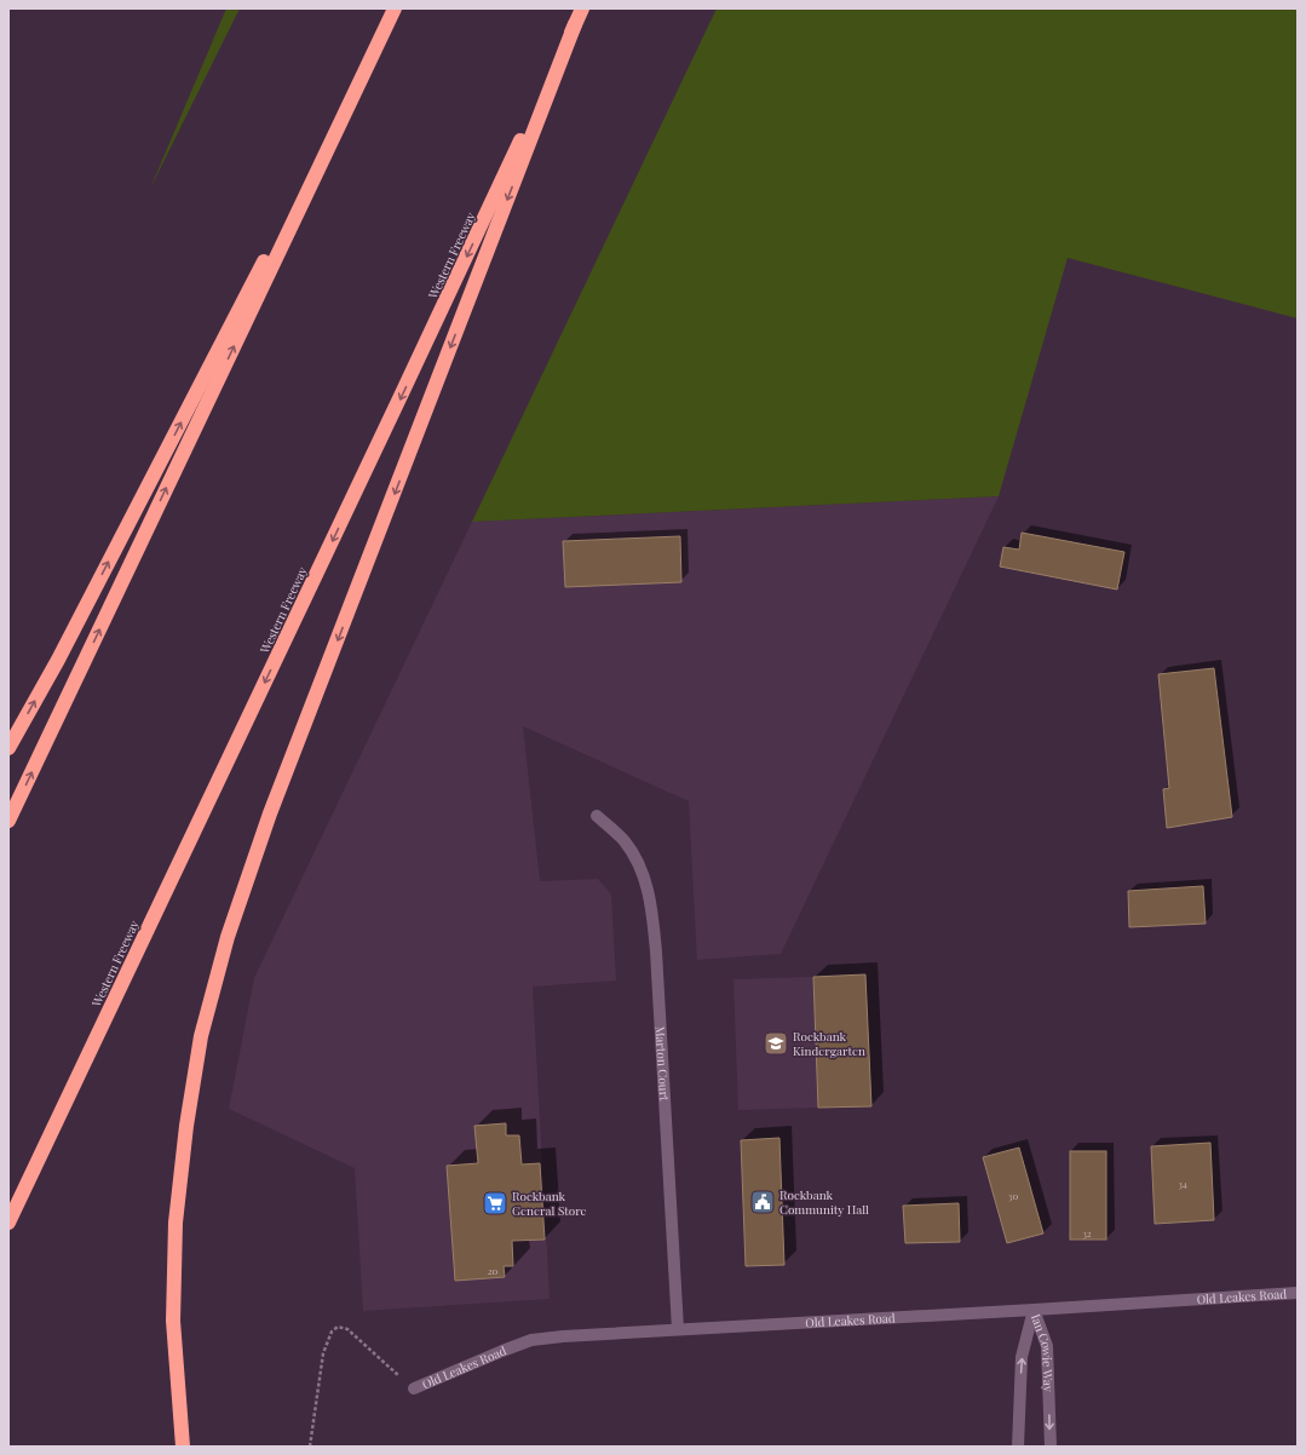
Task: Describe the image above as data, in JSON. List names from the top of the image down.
{
  "streets": {
    "highway": ["Western Freeway"],
    "street": ["Marton Court", "Old Leakes Road", "Ian Cowie Way"]
  },
  "crossings": [
    ["Marton Court", "Old Leakes Road"],
    ["Old Leakes Road", "Ian Cowie Way"]
  ],
  "places": {
    "school or university": ["Rockbank Kindergarten"],
    "public building": ["Rockbank Community Hall"],
    "supermarket": ["Rockbank General Store"]
  },
  "house_numbers": [
    "34",
    "30",
    "32",
    "20"
  ]
}
